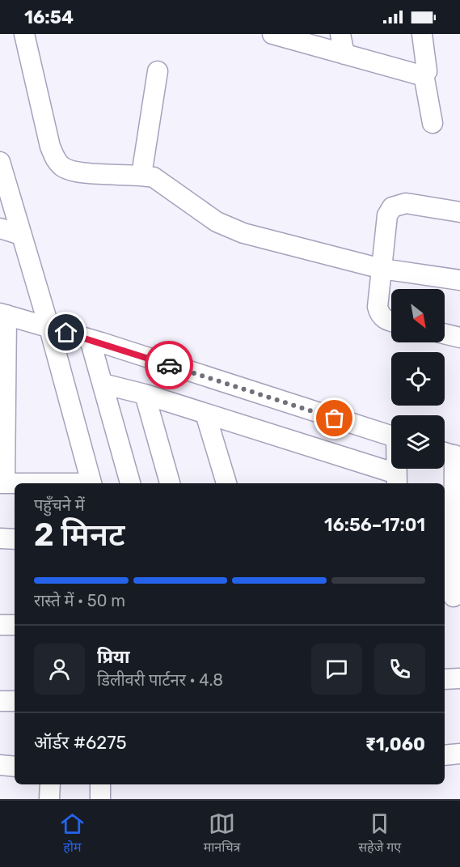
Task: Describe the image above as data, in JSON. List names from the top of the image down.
{
  "north": "bottom right",
  "page": {
    "status": "16:54",
    "heading": ["2 मिनट", "पहुँचने में", "16:56–17:01"],
    "panel": [
      "प्रिया",
      "डिलीवरी पार्टनर · 4.8",
      "ऑर्डर #6275",
      "₹1,060"
    ],
    "bar": "रास्ते में · 50 m",
    "tabs": ["होम", "मानचित्र", "सहेजे गए"]
  }
}
